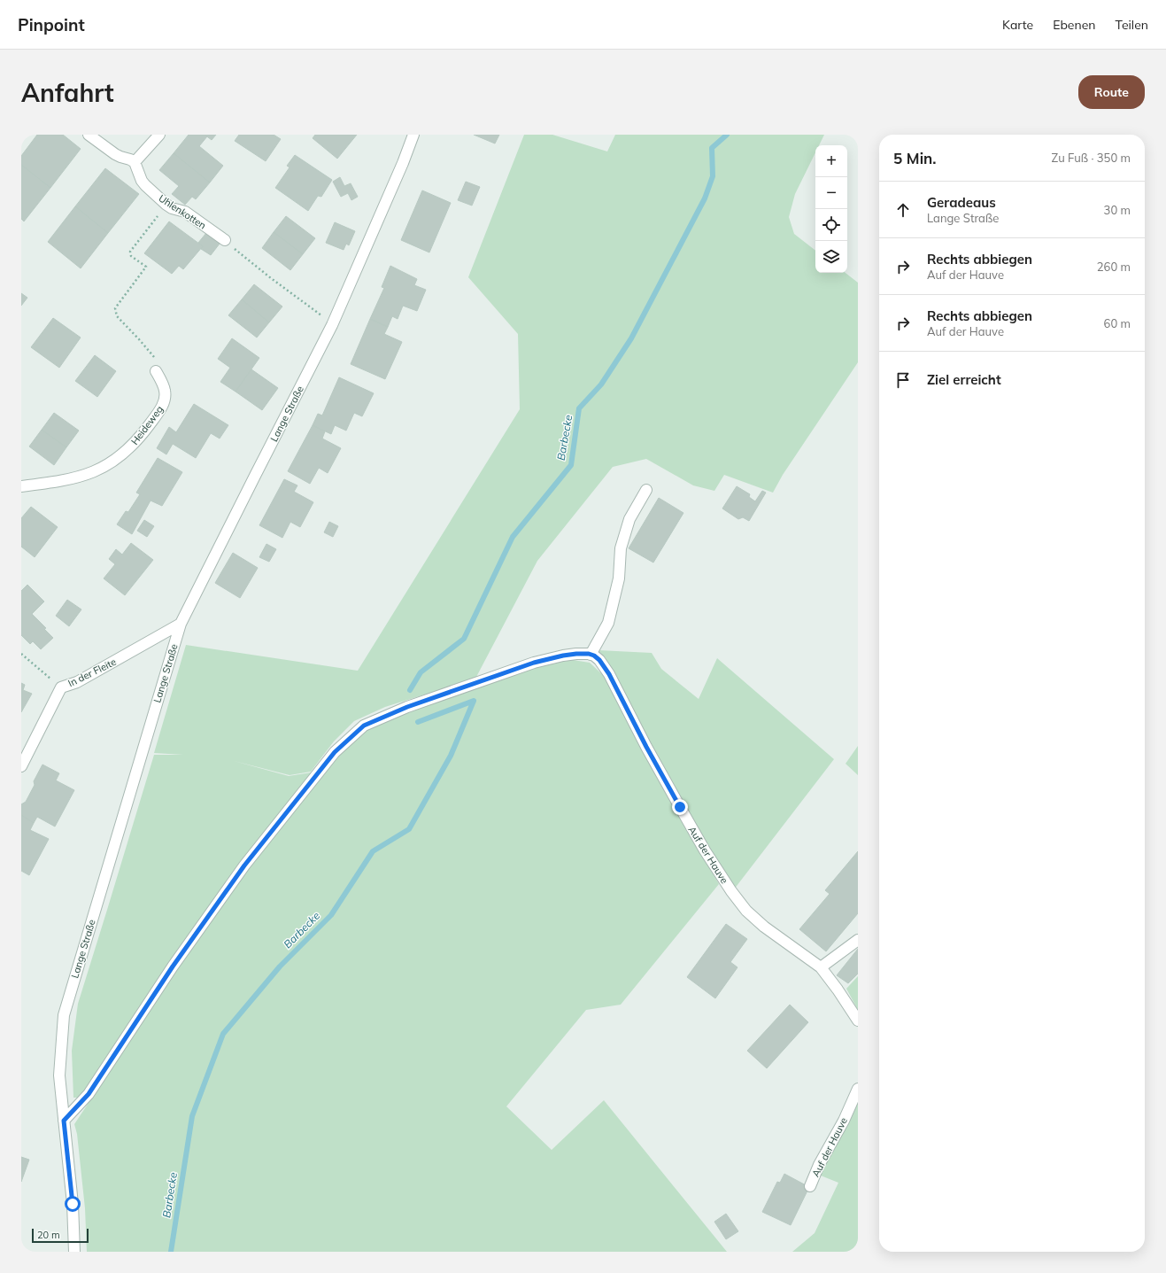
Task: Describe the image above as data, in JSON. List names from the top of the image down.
{
  "streets": {
    "street": [
      "Uhlenkotten",
      "Lange Straße",
      "Heideweg",
      "In der Fleite",
      "Auf der Hauve"
    ]
  },
  "crossings": [
    ["Lange Straße", "In der Fleite"]
  ],
  "water": ["Barbecke"],
  "scale_bar": "20 m",
  "page": {
    "header": "Pinpoint",
    "nav": ["Karte", "Ebenen", "Teilen"],
    "buttons": "Route",
    "title": "Anfahrt",
    "heading": ["5 Min.", "Zu Fuß · 350 m"],
    "map_buttons": ["+", "−"],
    "list": [
      ["Geradeaus", "Lange Straße", "30 m"],
      ["Rechts abbiegen", "Auf der Hauve", "260 m"],
      ["Rechts abbiegen", "Auf der Hauve", "60 m"],
      "Ziel erreicht"
    ],
    "scale": "20 m"
  }
}
